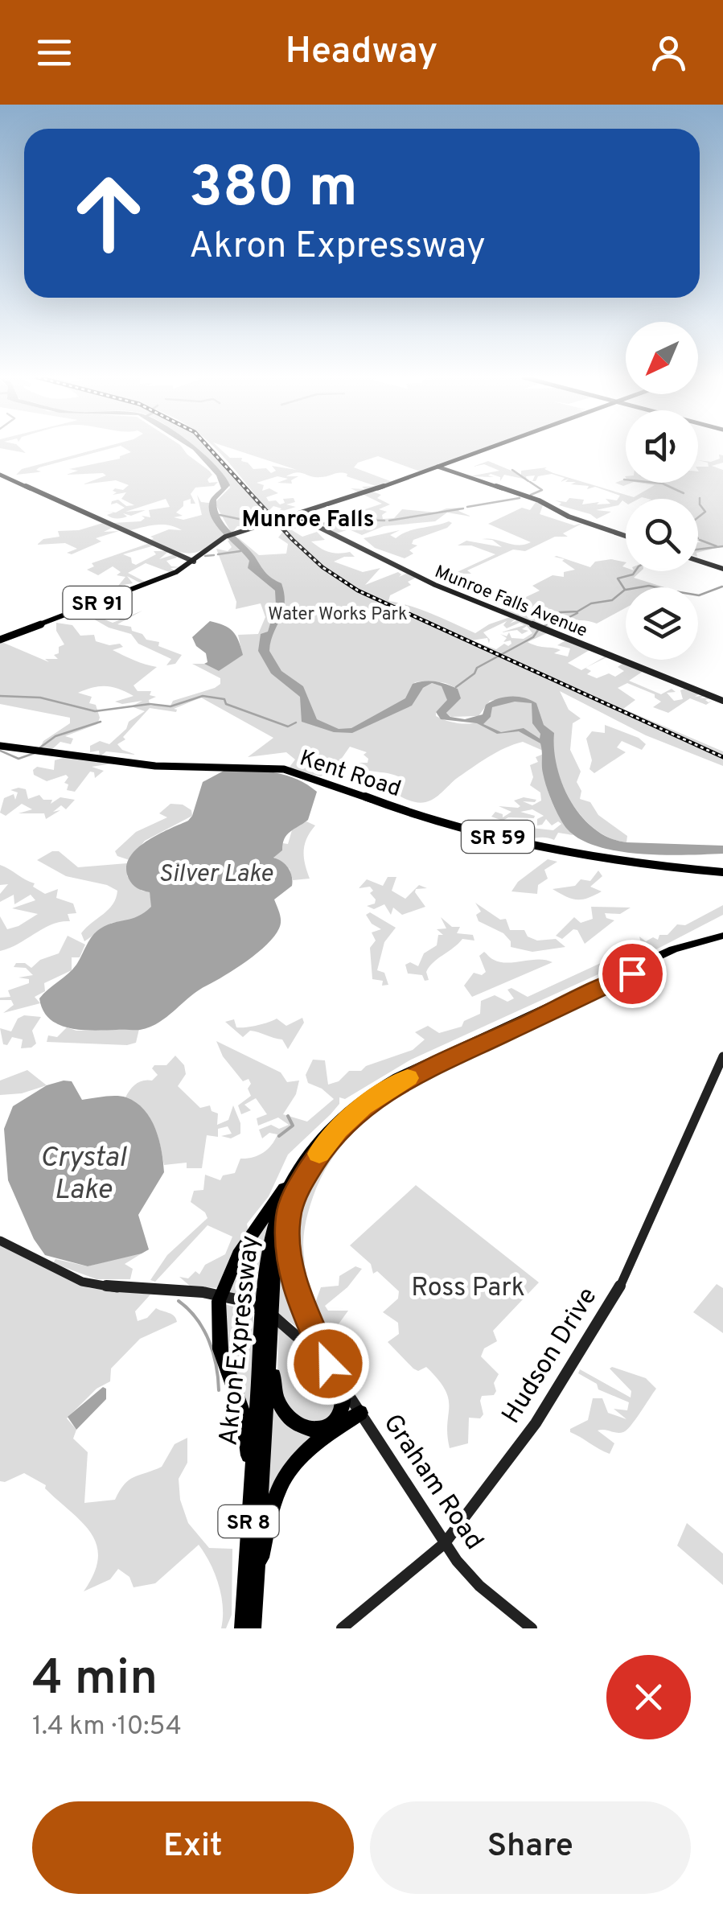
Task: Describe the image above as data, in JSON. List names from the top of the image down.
{
  "streets": {
    "highway": ["Akron Expressway", "SR 8"],
    "main road": ["SR 91", "Kent Road", "SR 59"],
    "street": ["Munroe Falls Avenue", "Hudson Drive", "Graham Road"]
  },
  "crossings": [
    ["Munroe Falls Avenue", "SR 91"],
    ["Hudson Drive", "Graham Road"]
  ],
  "districts": ["Munroe Falls"],
  "water": ["Silver Lake", "Crystal Lake"],
  "parks": ["Water Works Park", "Ross Park"],
  "north": "bottom left",
  "page": {
    "header": "Headway",
    "turn": ["380 m", "Akron Expressway"],
    "heading": ["4 min", "1.4 km · 10:54"],
    "buttons": ["Exit", "Share"]
  }
}
